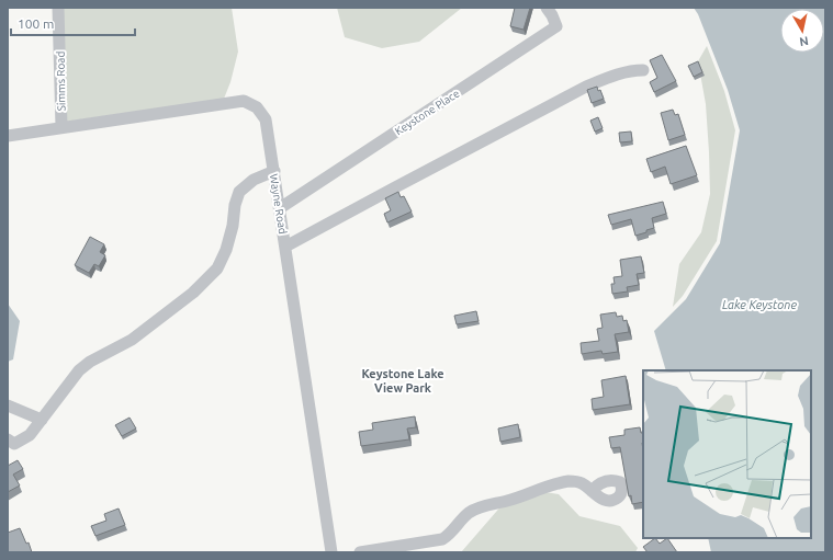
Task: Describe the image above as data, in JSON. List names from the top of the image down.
{
  "streets": {
    "street": ["Simms Road", "Keystone Place", "Wayne Road"]
  },
  "crossings": [
    ["Simms Road", "Wayne Road"],
    ["Keystone Place", "Wayne Road"]
  ],
  "districts": ["Keystone Lake View Park"],
  "water": ["Lake Keystone"],
  "scale_bar": "100 m",
  "north": "bottom"
}
